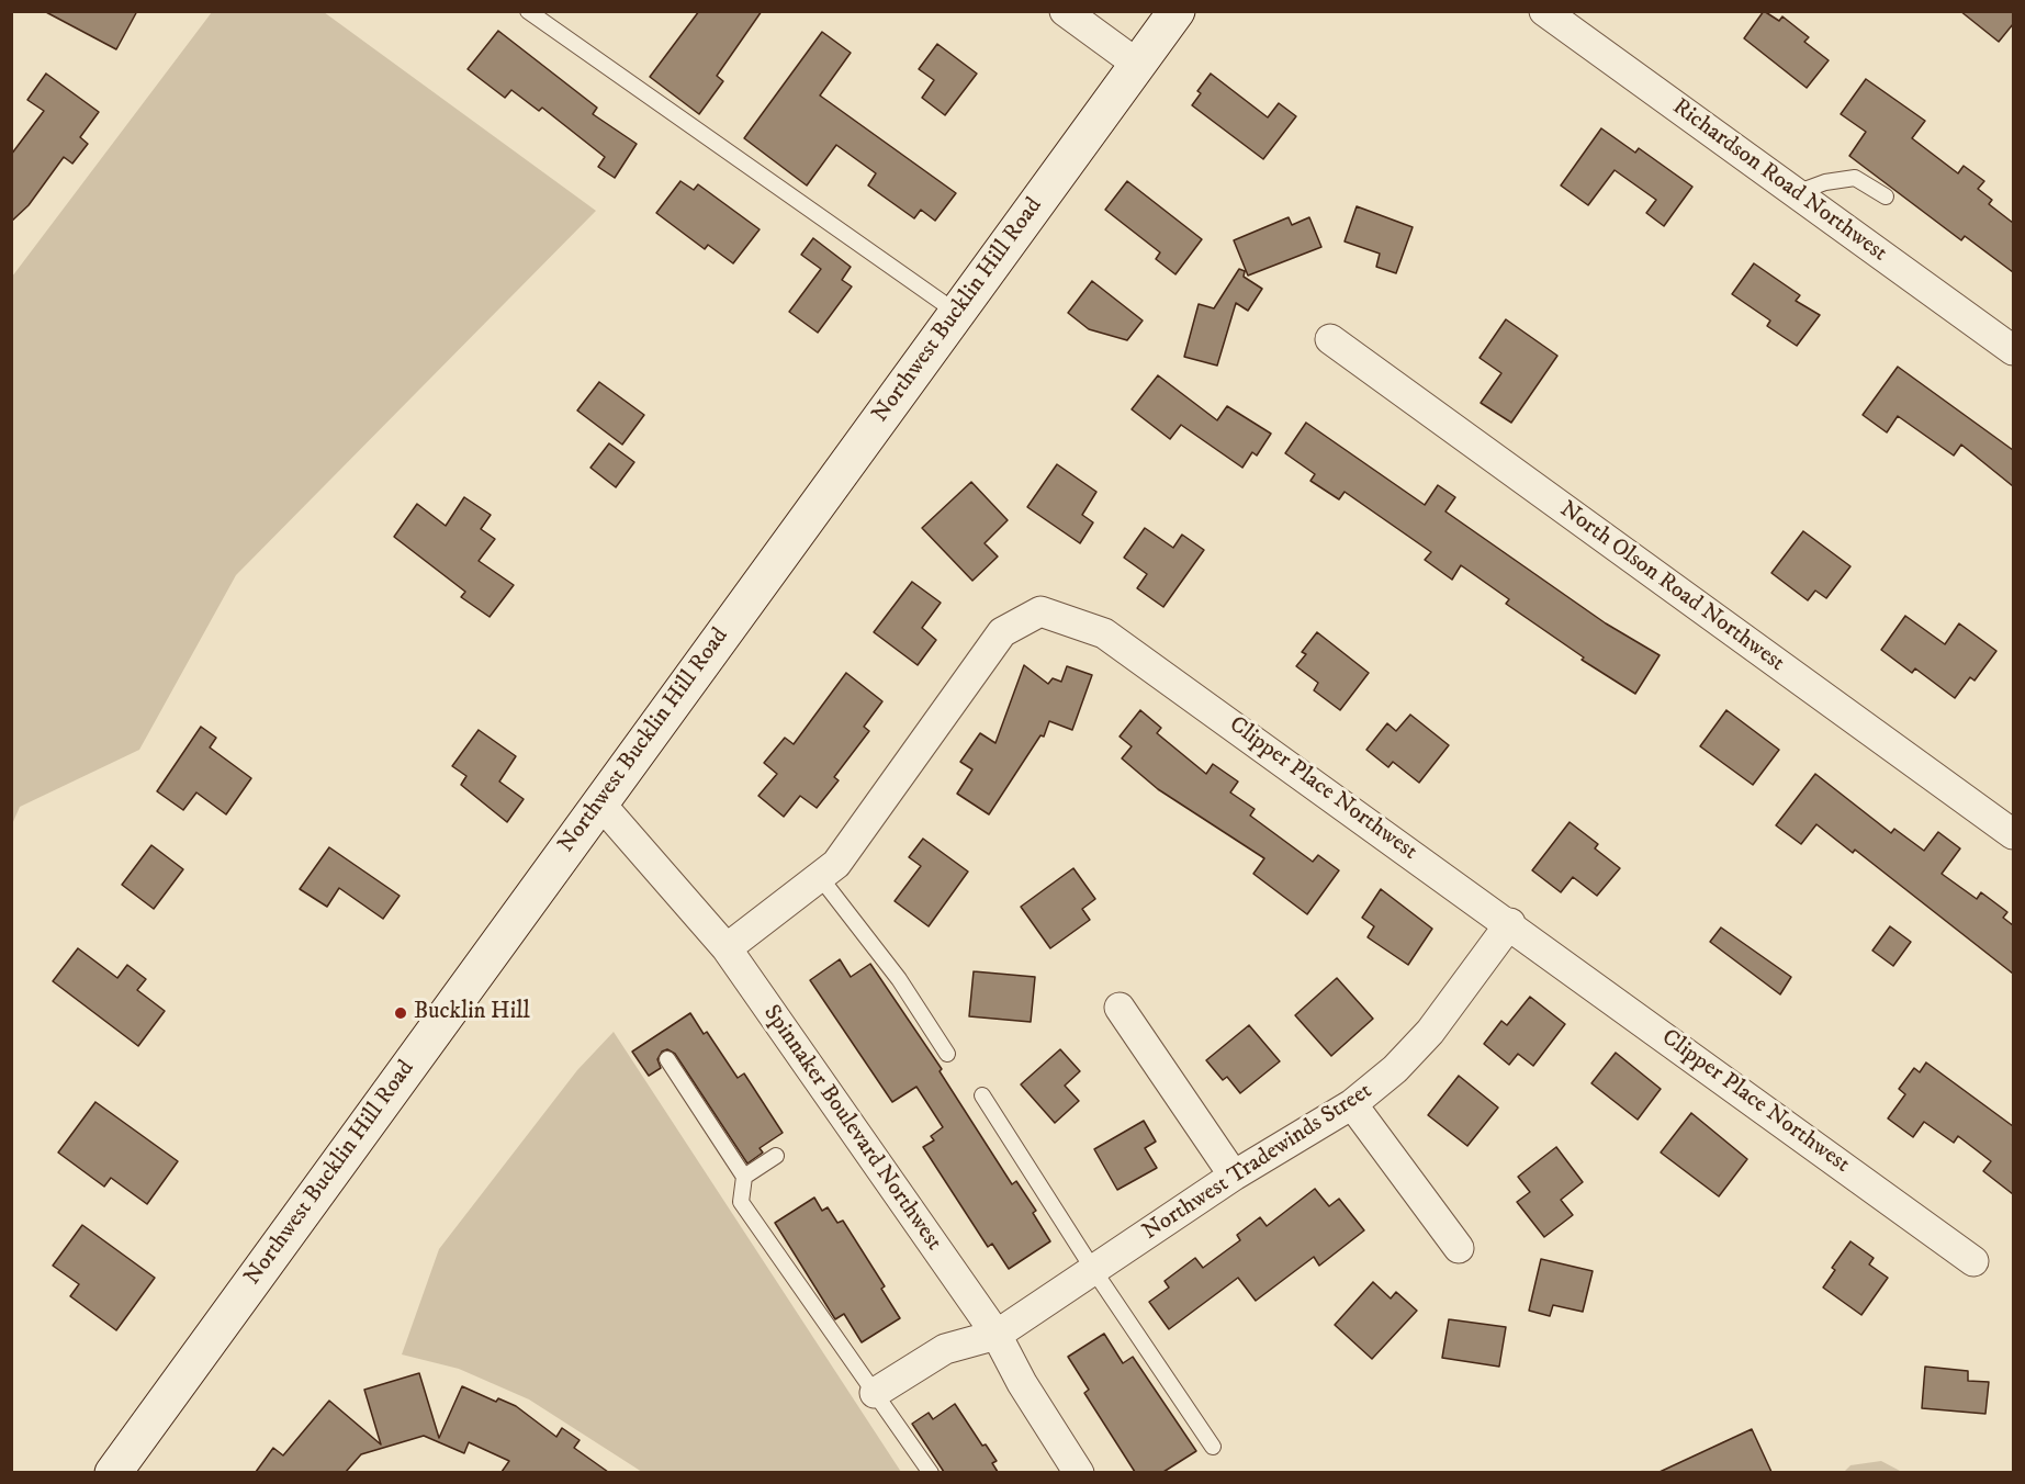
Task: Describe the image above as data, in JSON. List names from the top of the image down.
{
  "streets": {
    "main road": ["Northwest Bucklin Hill Road"],
    "street": [
      "Richardson Road Northwest",
      "North Olson Road Northwest",
      "Clipper Place Northwest",
      "Spinnaker Boulevard Northwest",
      "Northwest Tradewinds Street"
    ]
  },
  "crossings": [
    ["Northwest Bucklin Hill Road", "Spinnaker Boulevard Northwest"],
    ["Clipper Place Northwest", "Spinnaker Boulevard Northwest"],
    ["Clipper Place Northwest", "Northwest Tradewinds Street"],
    ["Spinnaker Boulevard Northwest", "Northwest Tradewinds Street"]
  ],
  "places": ["Bucklin Hill"]
}
